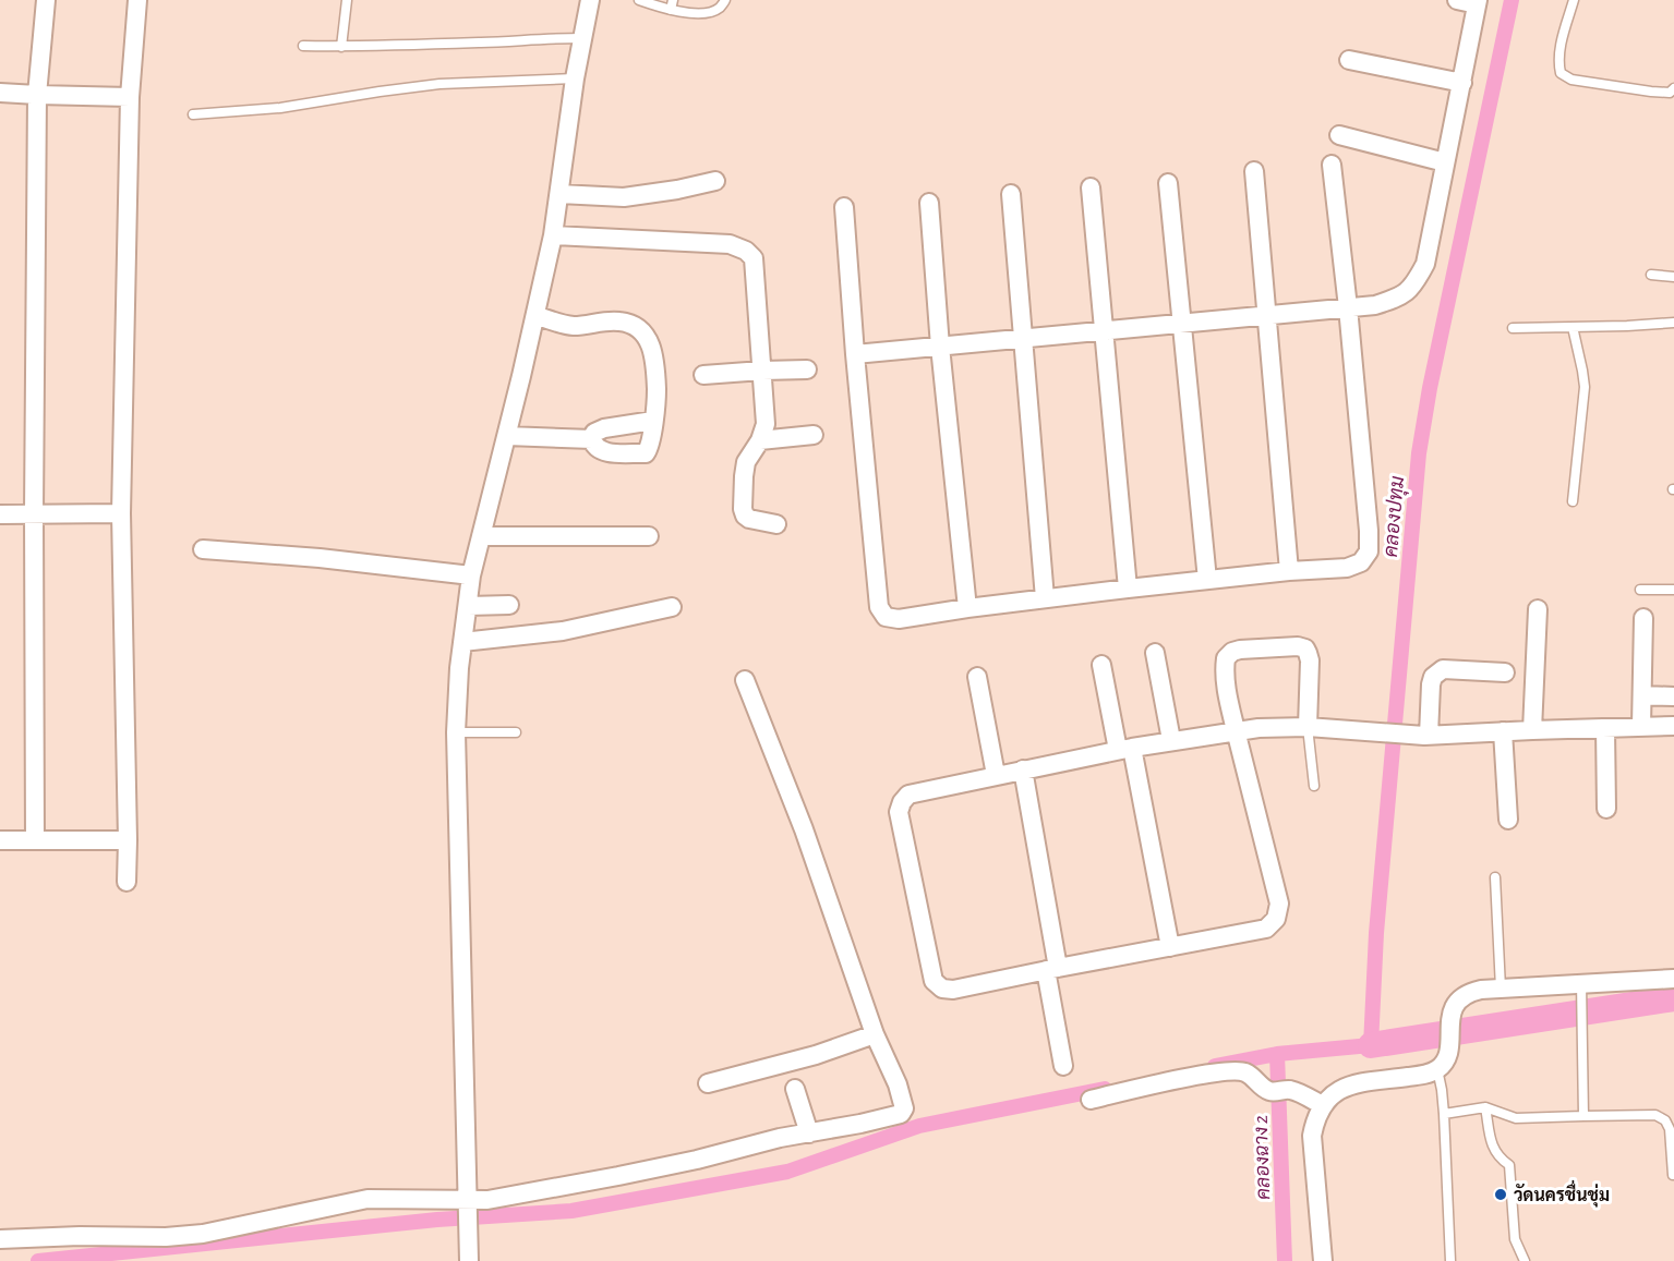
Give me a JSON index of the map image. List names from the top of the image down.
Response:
{
  "water": ["คลองปทุม", "คลองฉาง 2"],
  "places": ["วัดนครชื่นชุ่ม"]
}
